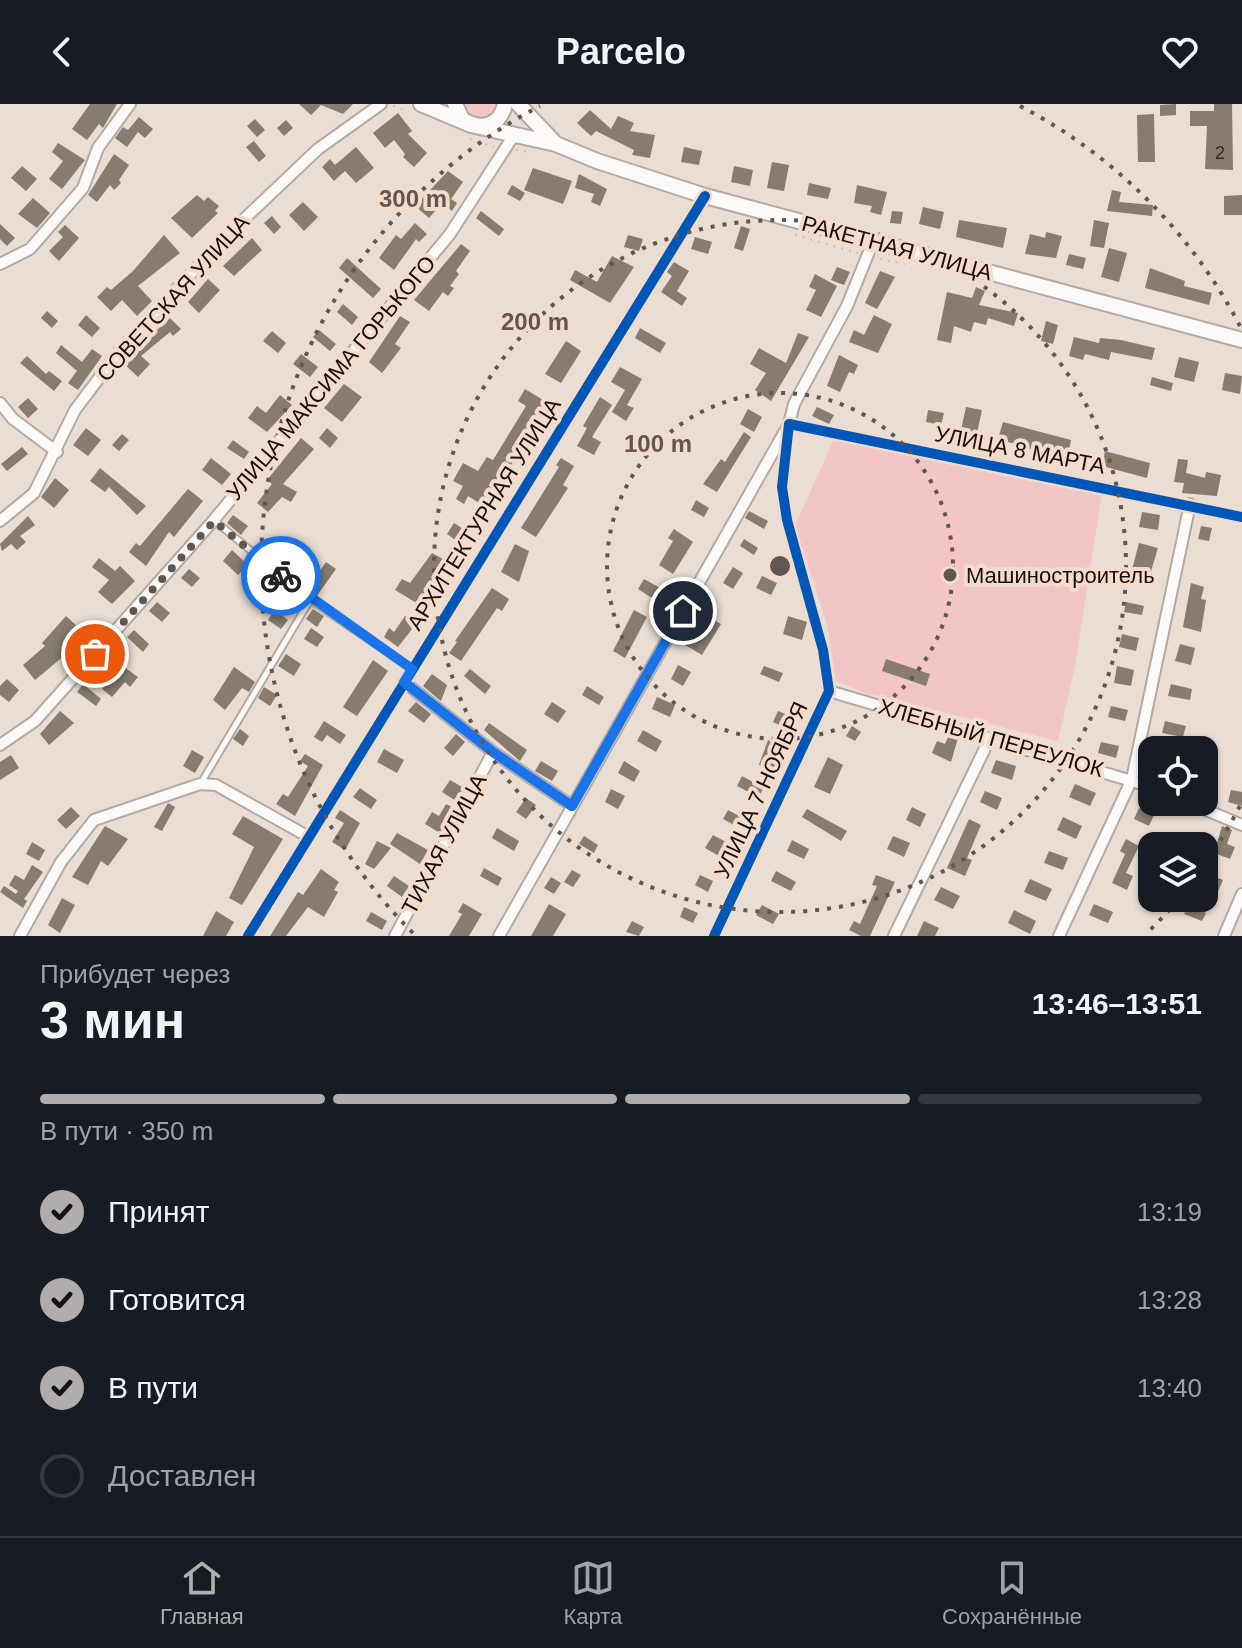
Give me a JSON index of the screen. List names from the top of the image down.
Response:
{
  "streets": {
    "main road": ["РАКЕТНАЯ УЛИЦА"],
    "street": [
      "СОВЕТСКАЯ УЛИЦА",
      "УЛИЦА МАКСИМА ГОРЬКОГО",
      "УЛИЦА 8 МАРТА",
      "АРХИТЕКТУРНАЯ УЛИЦА",
      "ХЛЕБНЫЙ ПЕРЕУЛОК",
      "УЛИЦА 7 НОЯБРЯ",
      "ТИХАЯ УЛИЦА"
    ]
  },
  "crossings": [
    ["РАКЕТНАЯ УЛИЦА", "УЛИЦА МАКСИМА ГОРЬКОГО"],
    ["РАКЕТНАЯ УЛИЦА", "АРХИТЕКТУРНАЯ УЛИЦА"],
    ["УЛИЦА 8 МАРТА", "УЛИЦА 7 НОЯБРЯ"],
    ["ХЛЕБНЫЙ ПЕРЕУЛОК", "УЛИЦА 7 НОЯБРЯ"]
  ],
  "places": ["Машиностроитель"],
  "house_numbers": ["2"],
  "page": {
    "header": "Parcelo",
    "heading": ["3 мин", "Прибудет через", "13:46–13:51"],
    "bar": "В пути · 350 m",
    "list": [
      ["Принят", "13:19"],
      ["Готовится", "13:28"],
      ["В пути", "13:40"],
      "Доставлен"
    ],
    "tabs": ["Главная", "Карта", "Сохранённые"]
  },
  "rings": ["300 m", "200 m", "100 m"]
}
